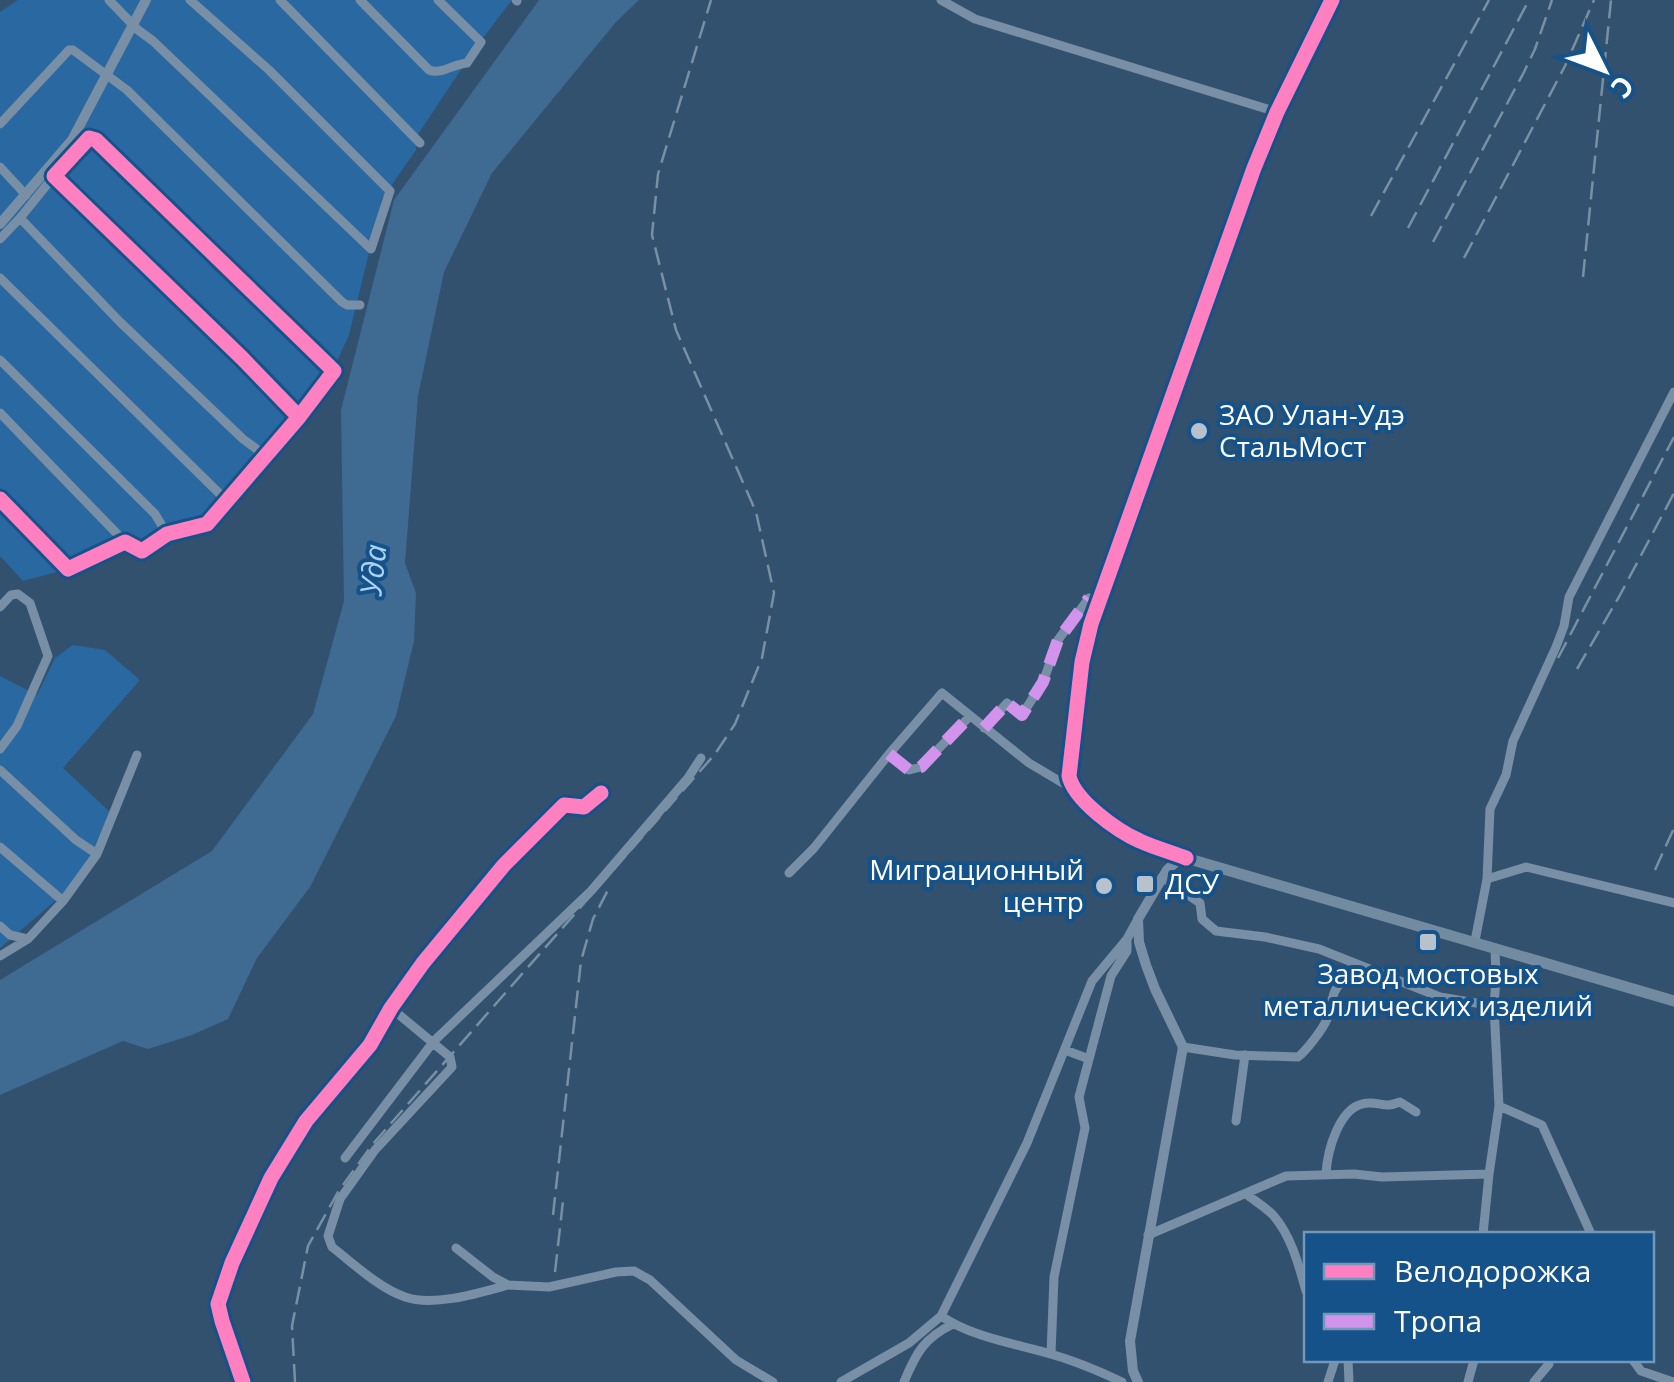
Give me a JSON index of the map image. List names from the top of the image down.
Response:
{
  "water": ["Уда"],
  "places": {
    "other": ["ЗАО Улан-Удэ СтальМост", "Миграционный центр"],
    "transit": ["ДСУ", "Завод мостовых металлических изделий"]
  },
  "legend": ["Велодорожка", "Тропа"],
  "north": "bottom right"
}
